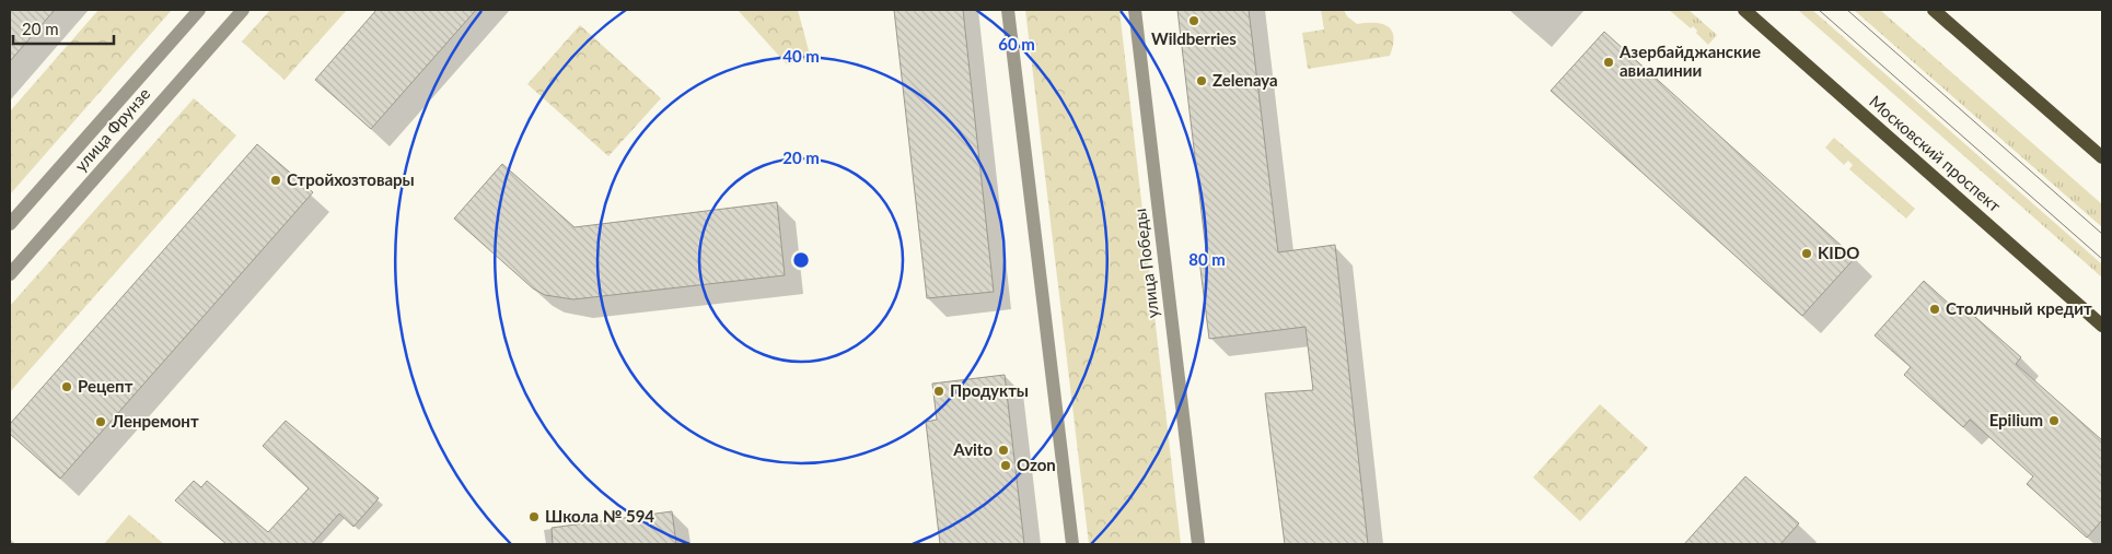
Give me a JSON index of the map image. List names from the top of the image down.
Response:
{
  "streets": {
    "main road": ["Московский проспект"],
    "street": ["улица Фрунзе", "улица Победы"]
  },
  "places": [
    "Wildberries",
    "Азербайджанские авиалинии",
    "Zelenaya",
    "Стройхозтовары",
    "KIDO",
    "Столичный кредит",
    "Рецепт",
    "Продукты",
    "Epilium",
    "Ленремонт",
    "Avito",
    "Ozon",
    "Школа № 594"
  ],
  "scale_bar": "20 m",
  "rings": [
    "60 m",
    "40 m",
    "20 m",
    "80 m"
  ]
}
